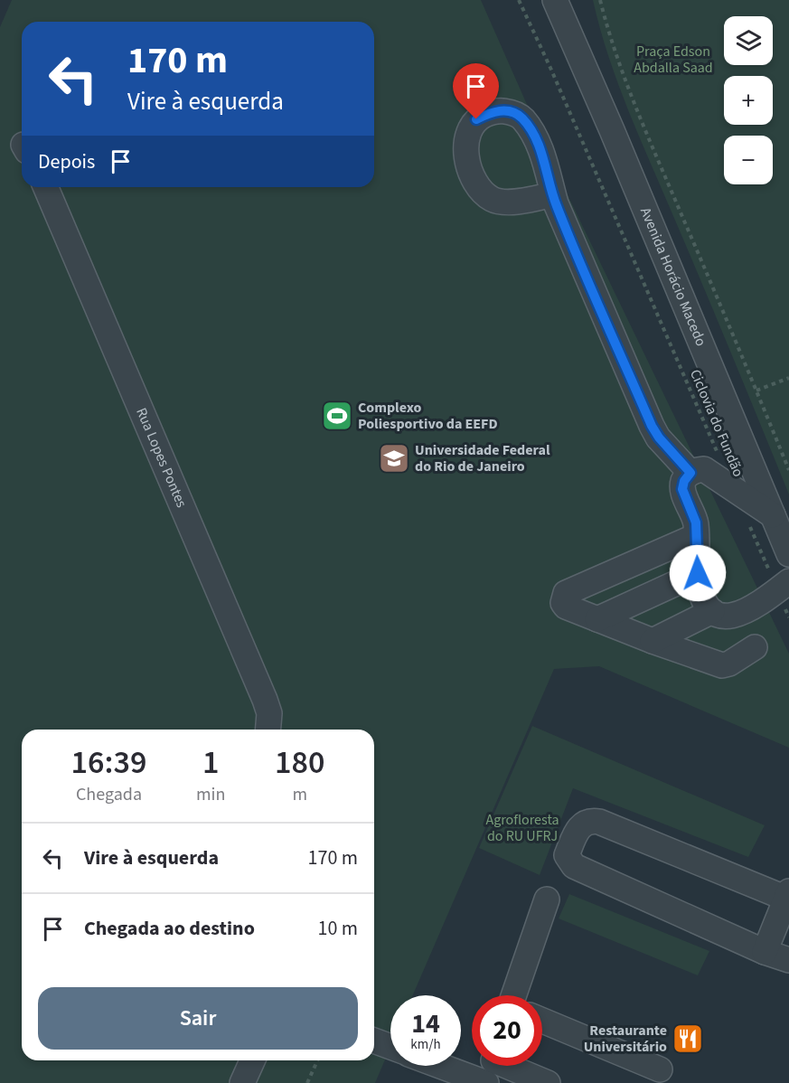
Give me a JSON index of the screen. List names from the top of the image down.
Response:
{
  "streets": {
    "street": ["Avenida Horácio Macedo", "Rua Lopes Pontes"],
    "path": ["Ciclovia do Fundão"]
  },
  "parks": ["Praça Edson Abdalla Saad", "Agrofloresta do RU UFRJ"],
  "places": {
    "sports": ["Complexo Poliesportivo da EEFD"],
    "school or university": ["Universidade Federal do Rio de Janeiro"],
    "restaurant": ["Restaurante Universitário"]
  },
  "page": {
    "map_buttons": ["+", "−"],
    "turn": ["170 m", "Vire à esquerda"],
    "then": "Depois",
    "eta": [
      "16:39",
      "Chegada",
      "1",
      "min",
      "180",
      "m"
    ],
    "list": [
      {
        "name": "Vire à esquerda",
        "value": "170 m"
      },
      {
        "name": "Chegada ao destino",
        "value": "10 m"
      }
    ],
    "buttons": "Sair",
    "speed": "14 km/h",
    "limit": "20"
  }
}
